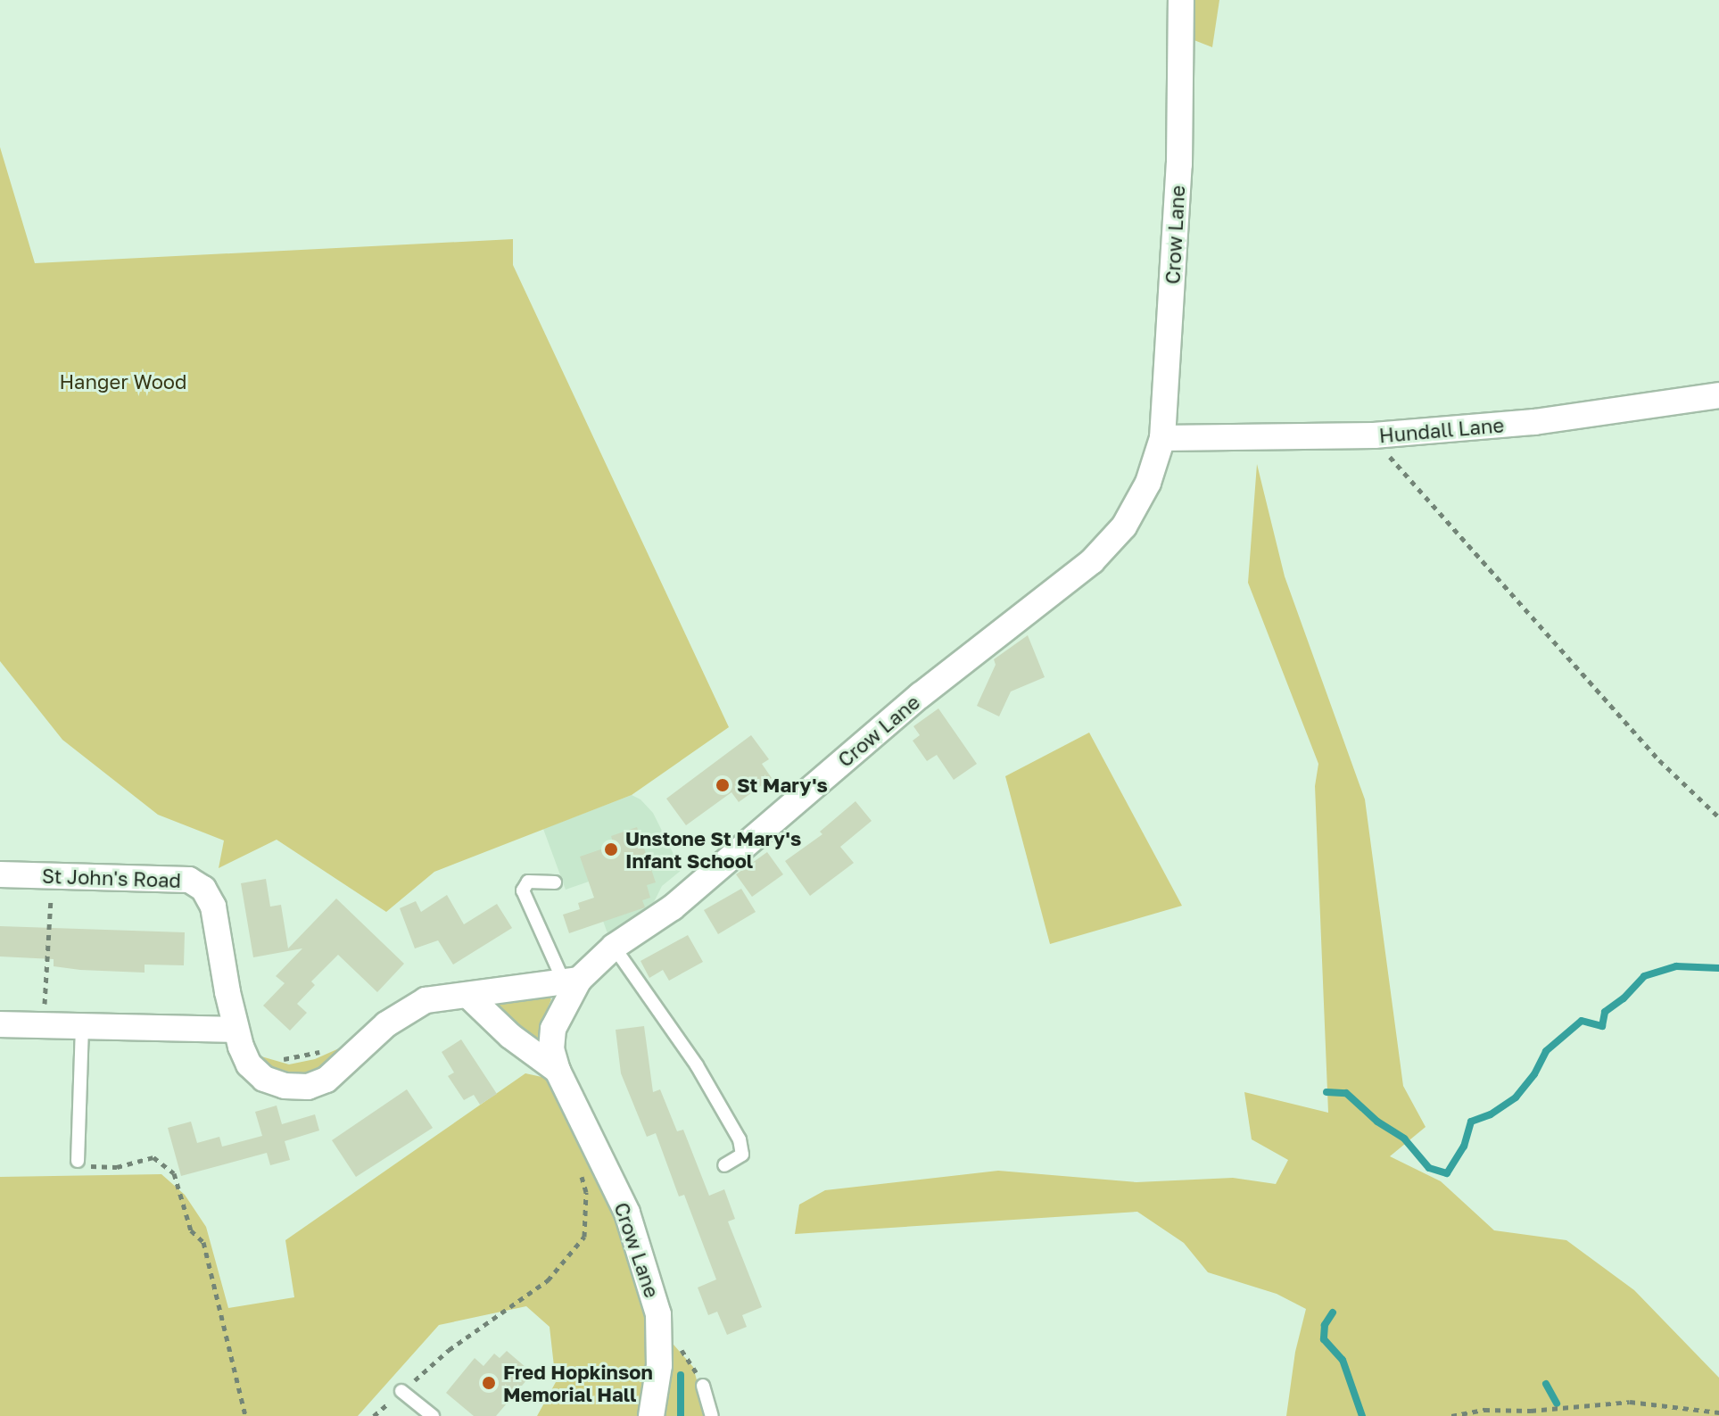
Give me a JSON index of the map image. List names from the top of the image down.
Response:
{
  "streets": {
    "street": ["Crow Lane", "Hundall Lane", "St John's Road"]
  },
  "crossings": [
    ["Crow Lane", "Hundall Lane"],
    ["Crow Lane", "St John's Road"]
  ],
  "parks": ["Hanger Wood"],
  "places": ["St Mary's", "Unstone St Mary's Infant School", "Fred Hopkinson Memorial Hall"]
}
